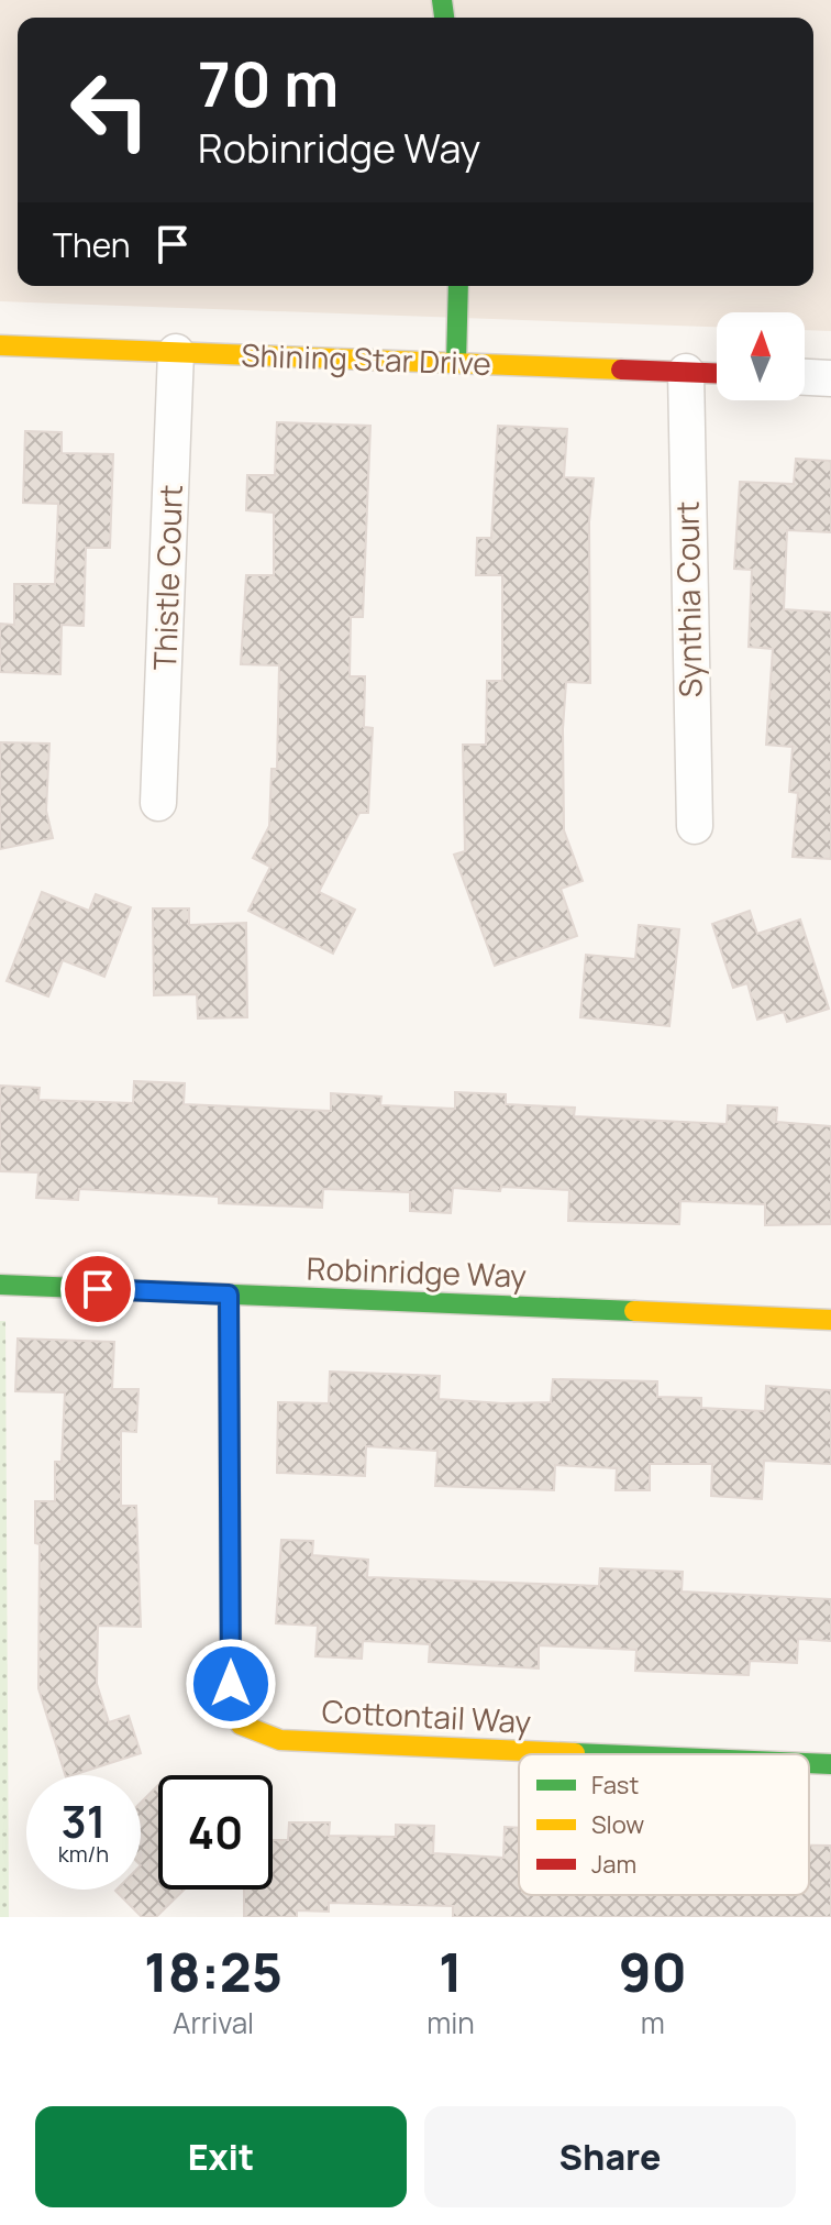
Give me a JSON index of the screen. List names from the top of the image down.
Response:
{
  "streets": {
    "street": [
      "Shining Star Drive",
      "Thistle Court",
      "Synthia Court",
      "Robinridge Way",
      "Cottontail Way"
    ]
  },
  "crossings": [
    ["Shining Star Drive", "Thistle Court"],
    ["Shining Star Drive", "Synthia Court"],
    ["Robinridge Way", "Cottontail Way"]
  ],
  "legend": ["Fast", "Slow", "Jam"],
  "north": "top",
  "page": {
    "turn": ["70 m", "Robinridge Way"],
    "then": "Then",
    "speed": "31 km/h",
    "limit": "40",
    "eta": [
      "18:25",
      "Arrival",
      "1",
      "min",
      "90",
      "m"
    ],
    "buttons": ["Exit", "Share"]
  }
}
